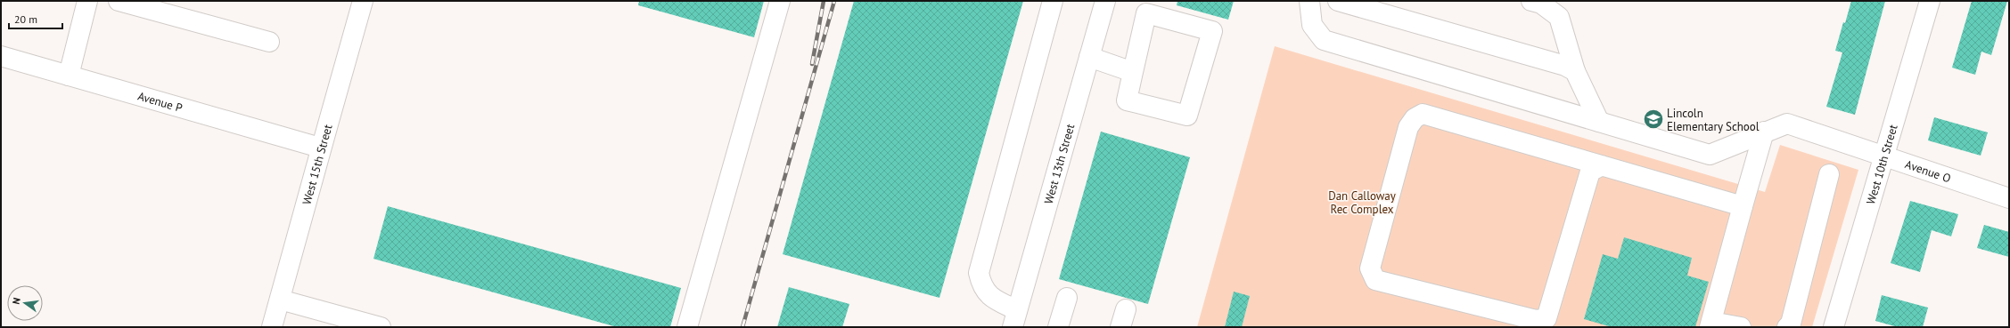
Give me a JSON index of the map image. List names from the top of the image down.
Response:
{
  "streets": {
    "street": [
      "Avenue P",
      "West 15th Street",
      "West 10th Street",
      "West 13th Street",
      "Avenue O"
    ]
  },
  "crossings": [
    ["Avenue P", "West 15th Street"],
    ["West 10th Street", "Avenue O"]
  ],
  "parks": ["Dan Calloway Rec Complex"],
  "places": {
    "school or university": ["Lincoln Elementary School"]
  },
  "scale_bar": "20 m",
  "north": "left"
}
